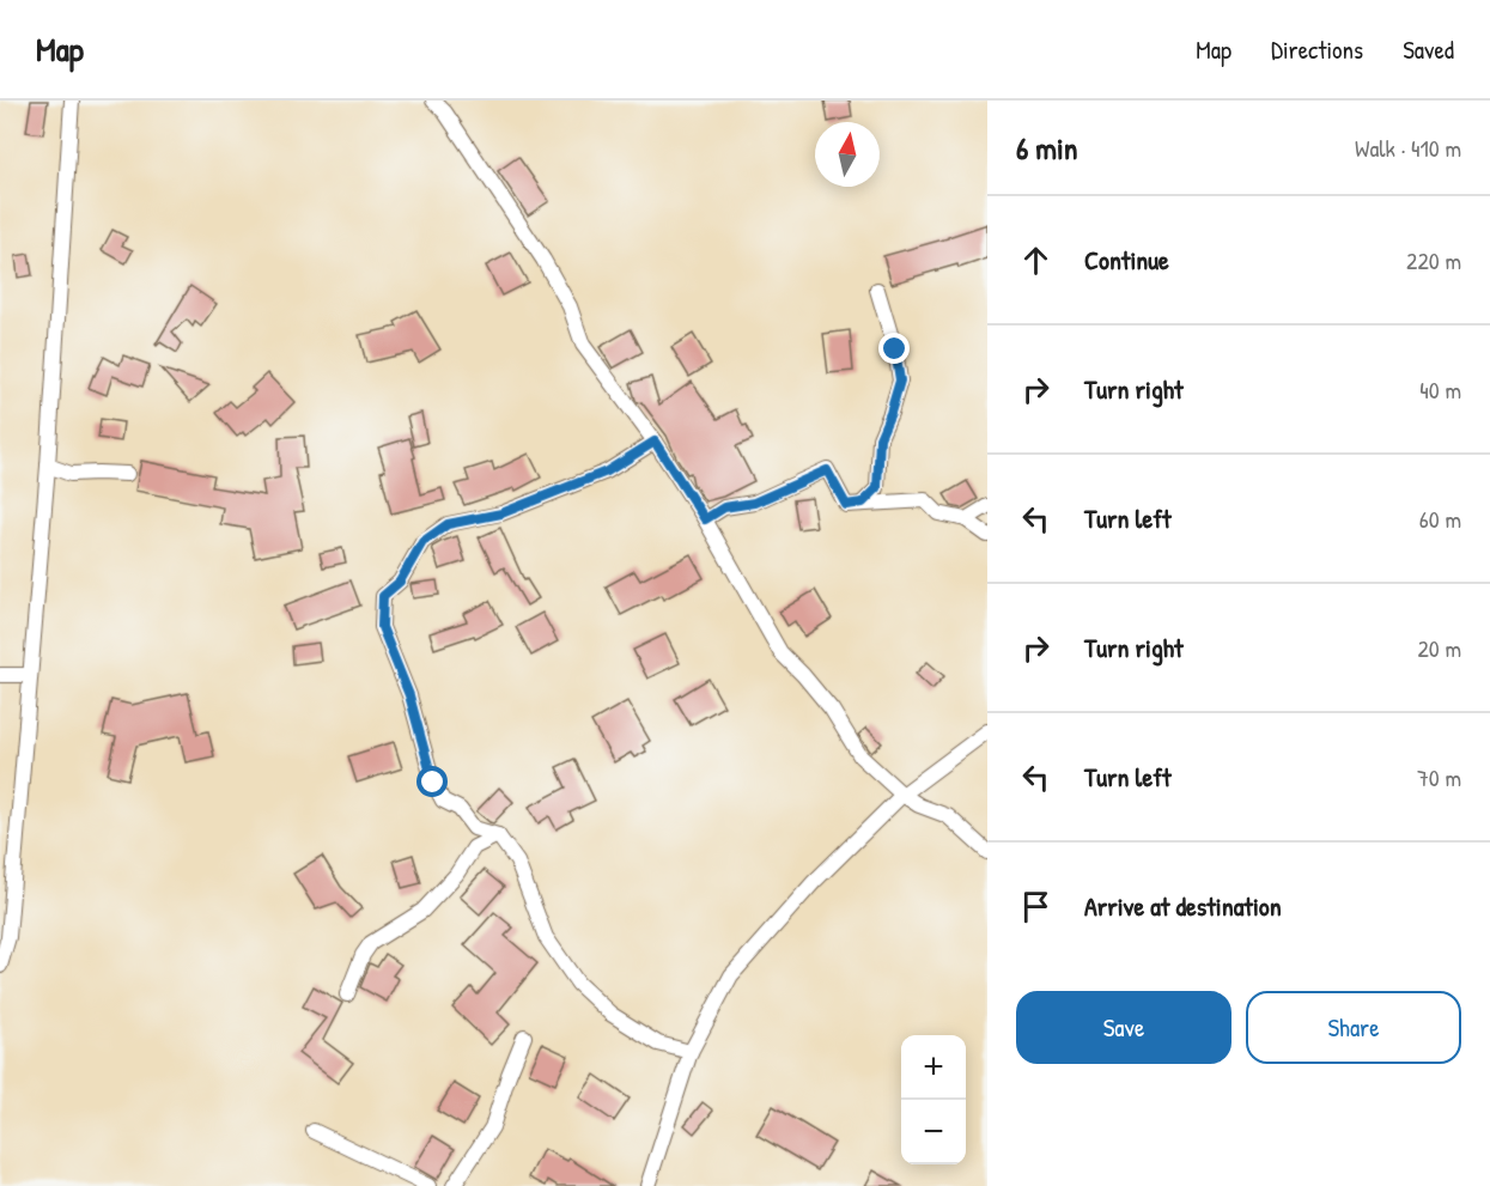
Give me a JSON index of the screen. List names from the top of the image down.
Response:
{
  "north": "top",
  "page": {
    "header": "Map",
    "nav": ["Map", "Directions", "Saved"],
    "heading": ["6 min", "Walk · 410 m"],
    "list": [
      ["Continue", "220 m"],
      ["Turn right", "40 m"],
      ["Turn left", "60 m"],
      ["Turn right", "20 m"],
      ["Turn left", "70 m"],
      "Arrive at destination"
    ],
    "buttons": ["Save", "Share"],
    "map_buttons": ["+", "−"]
  }
}
